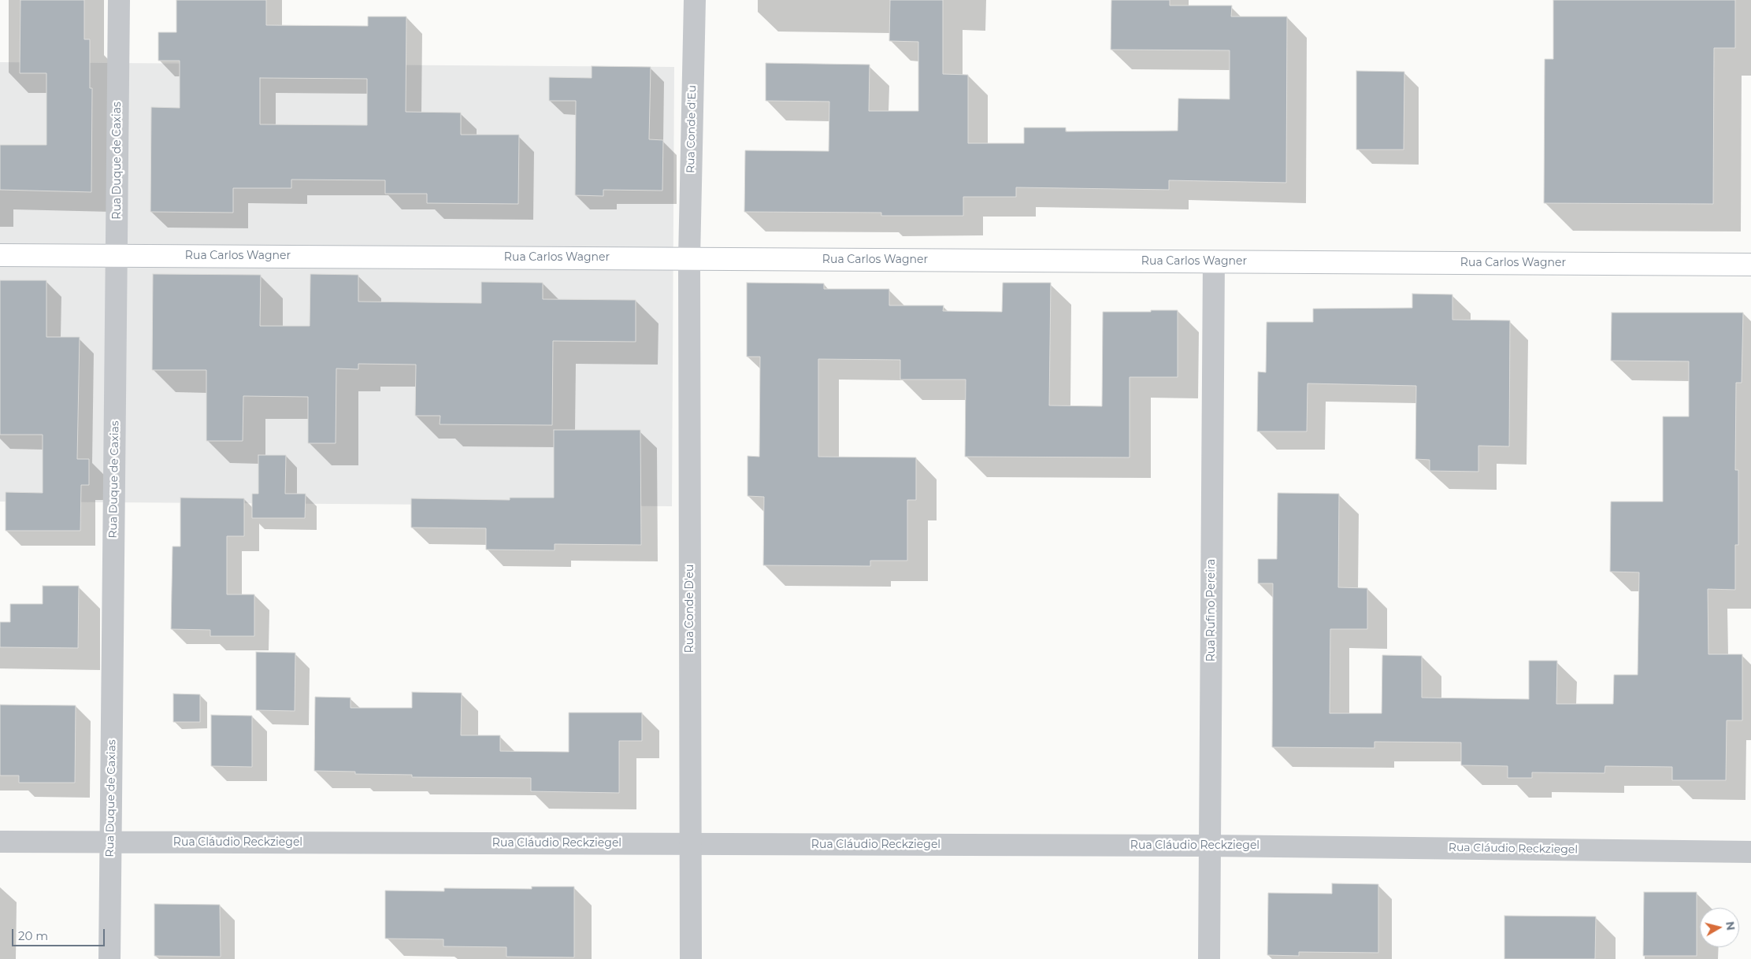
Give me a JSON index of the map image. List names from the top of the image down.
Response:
{
  "streets": {
    "main road": ["Rua Carlos Wagner"],
    "street": [
      "Rua Conde d'Eu",
      "Rua Duque de Caxias",
      "Rua Conde D'eu",
      "Rua Rufino Pereira",
      "Rua Cláudio Reckziegel"
    ]
  },
  "crossings": [
    ["Rua Conde d'Eu", "Rua Carlos Wagner"],
    ["Rua Conde d'Eu", "Rua Conde D'eu"],
    ["Rua Duque de Caxias", "Rua Carlos Wagner"],
    ["Rua Duque de Caxias", "Rua Cláudio Reckziegel"],
    ["Rua Carlos Wagner", "Rua Conde D'eu"],
    ["Rua Carlos Wagner", "Rua Rufino Pereira"],
    ["Rua Conde D'eu", "Rua Cláudio Reckziegel"],
    ["Rua Rufino Pereira", "Rua Cláudio Reckziegel"]
  ],
  "scale_bar": "20 m",
  "north": "right"
}
